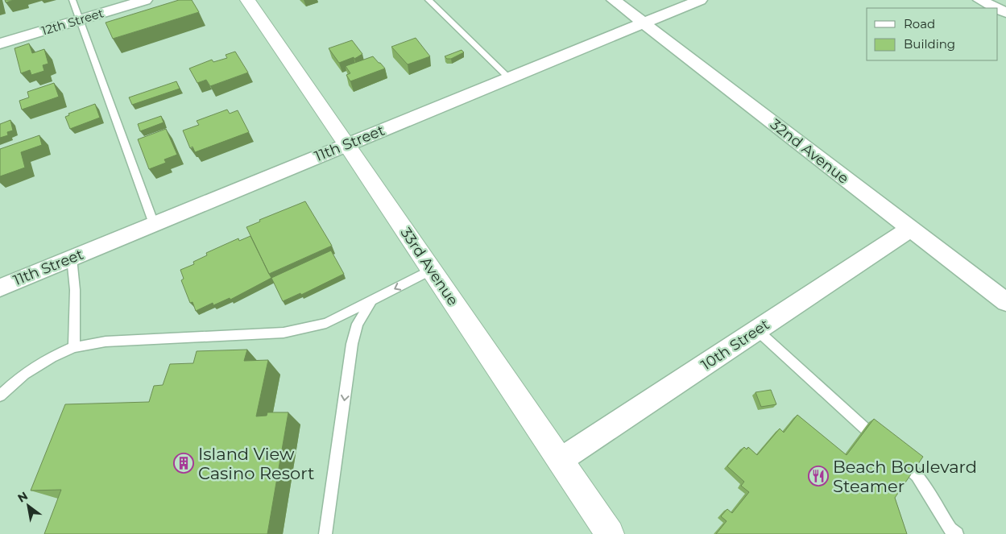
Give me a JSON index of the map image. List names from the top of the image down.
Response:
{
  "streets": {
    "street": [
      "12th Street",
      "11th Street",
      "32nd Avenue",
      "33rd Avenue",
      "10th Street"
    ]
  },
  "crossings": [
    ["11th Street", "32nd Avenue"],
    ["11th Street", "33rd Avenue"],
    ["32nd Avenue", "10th Street"],
    ["33rd Avenue", "10th Street"]
  ],
  "places": {
    "building": ["Island View Casino Resort"],
    "restaurant": ["Beach Boulevard Steamer"]
  },
  "legend": ["Road", "Building"],
  "north": "top left"
}
